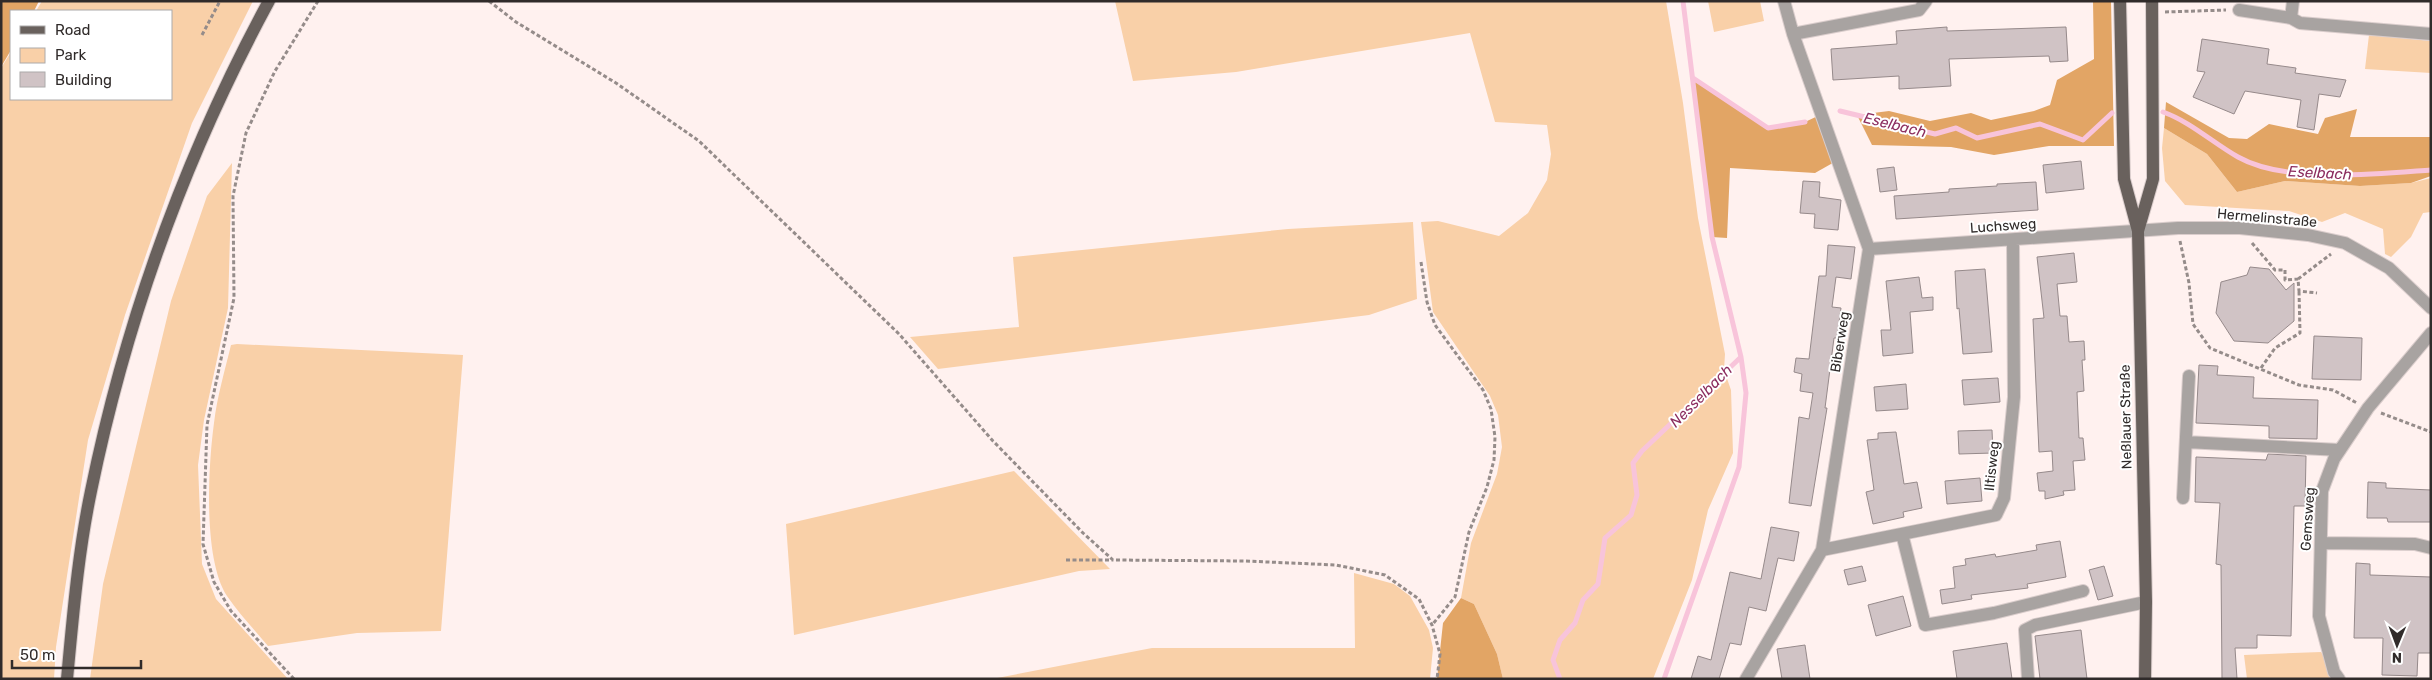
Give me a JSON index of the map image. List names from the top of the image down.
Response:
{
  "streets": {
    "main road": ["Neßlauer Straße"],
    "street": [
      "Hermelinstraße",
      "Luchsweg",
      "Biberweg",
      "Iltisweg",
      "Gemsweg"
    ]
  },
  "crossings": [
    ["Hermelinstraße", "Luchsweg"],
    ["Hermelinstraße", "Neßlauer Straße"],
    ["Luchsweg", "Biberweg"],
    ["Luchsweg", "Neßlauer Straße"],
    ["Luchsweg", "Iltisweg"],
    ["Biberweg", "Iltisweg"]
  ],
  "water": ["Eselbach", "Nesselbach"],
  "legend": ["Road", "Park", "Building"],
  "scale_bar": "50 m",
  "north": "bottom"
}
